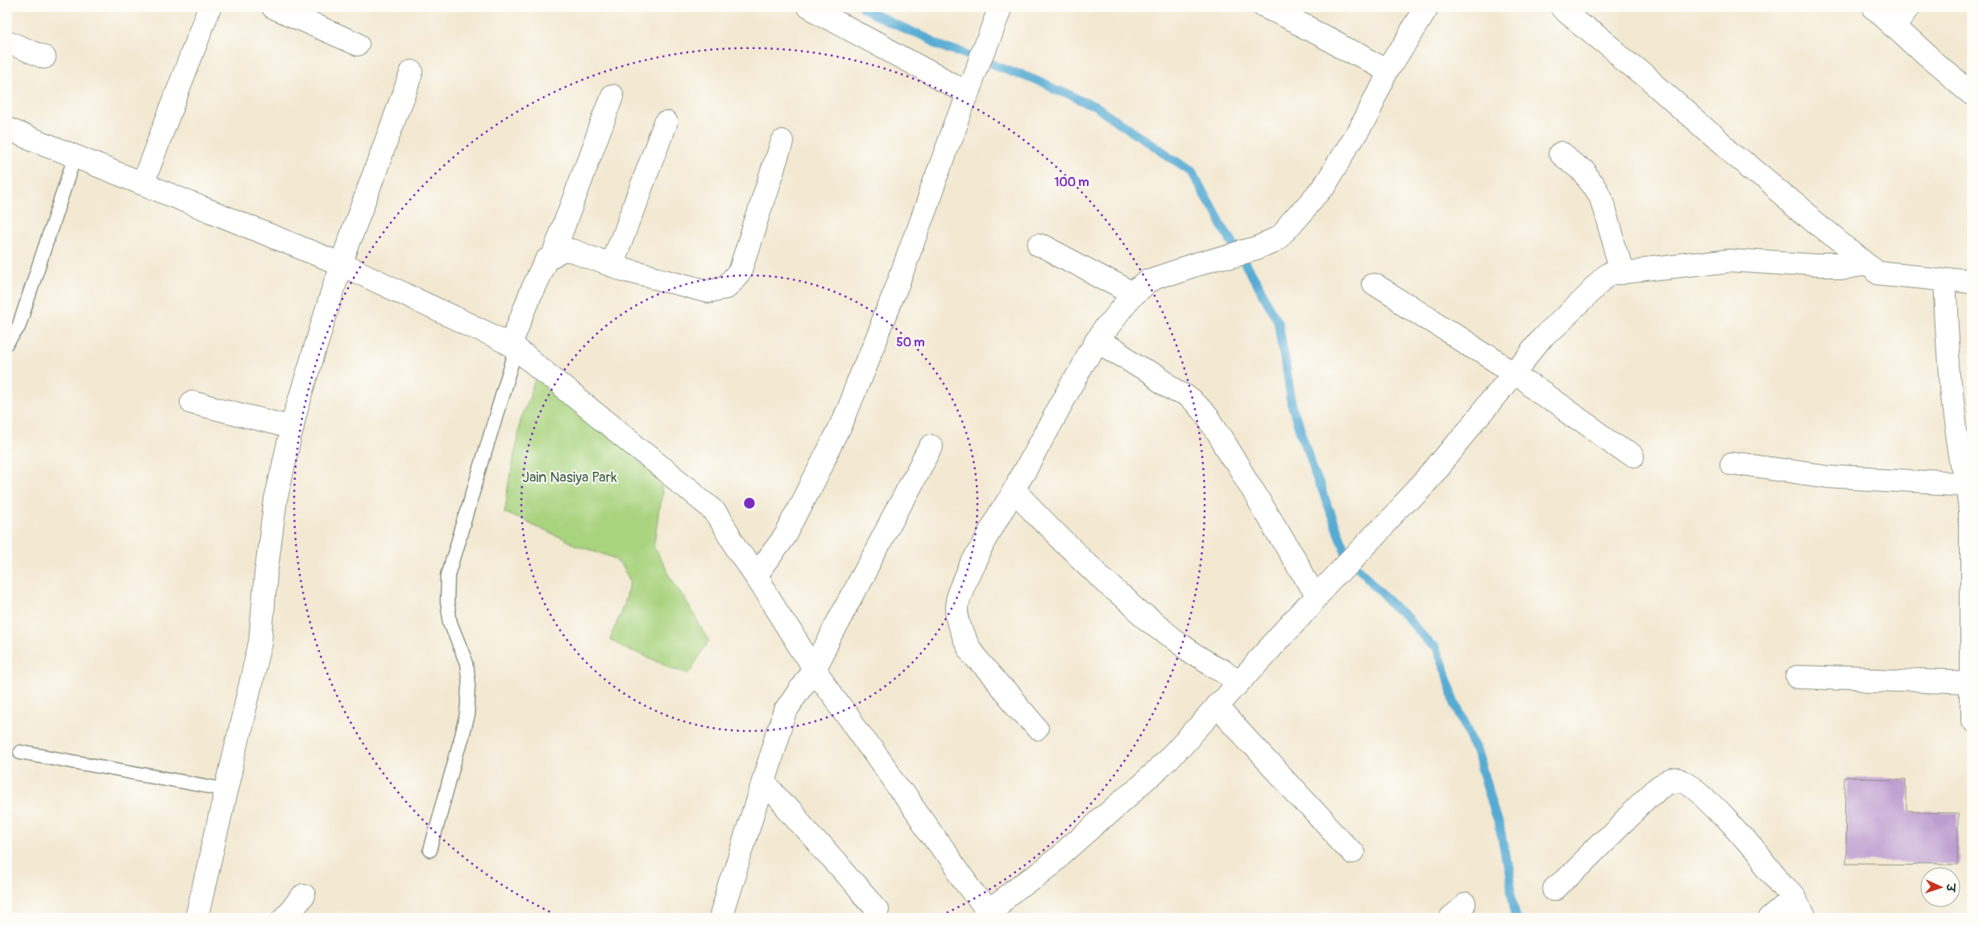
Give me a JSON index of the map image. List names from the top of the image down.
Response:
{
  "parks": ["Jain Nasiya Park"],
  "north": "right",
  "rings": ["100 m", "50 m"]
}
